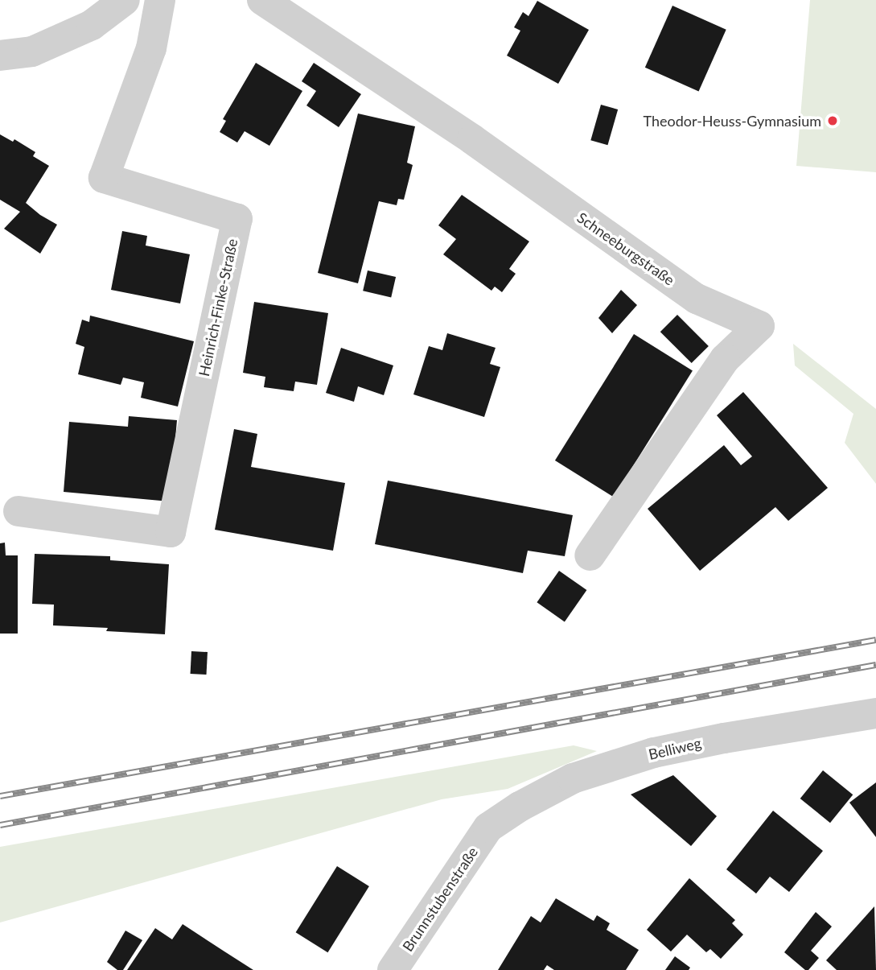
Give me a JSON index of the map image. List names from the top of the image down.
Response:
{
  "streets": {
    "street": [
      "Schneeburgstraße",
      "Heinrich-Finke-Straße",
      "Belliweg",
      "Brunnstubenstraße"
    ]
  },
  "crossings": [
    ["Belliweg", "Brunnstubenstraße"]
  ],
  "places": ["Theodor-Heuss-Gymnasium"]
}
